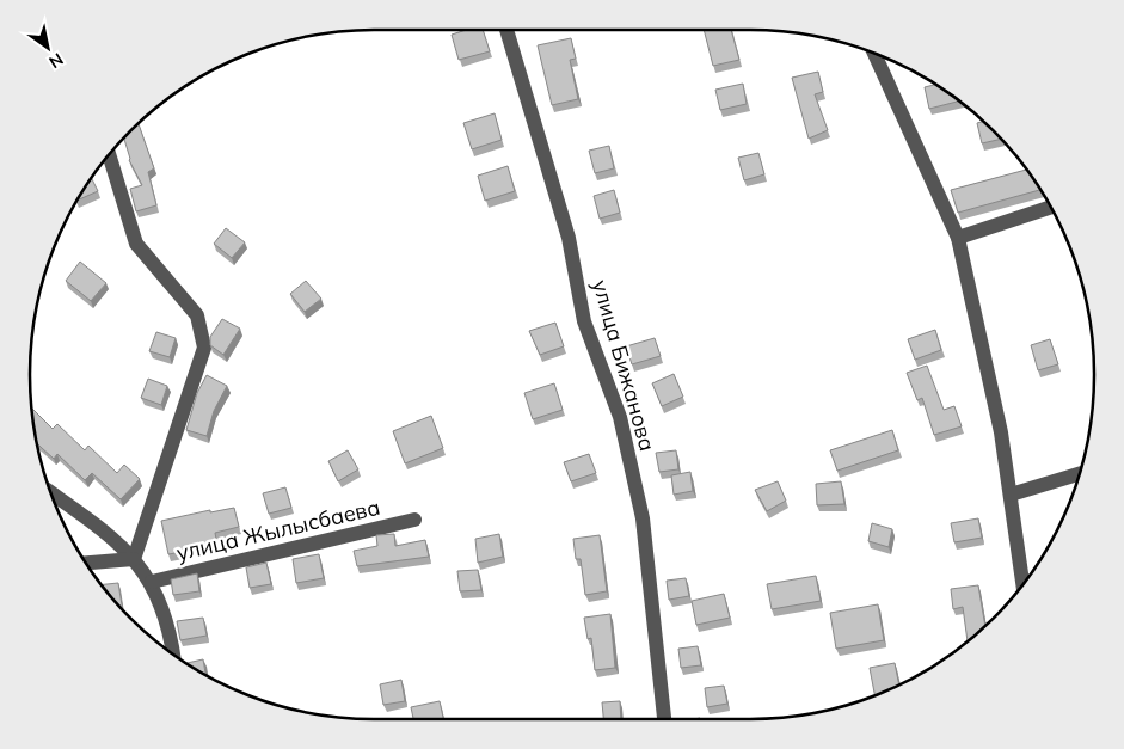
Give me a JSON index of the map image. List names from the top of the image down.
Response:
{
  "streets": {
    "street": ["улица Бижанова", "улица Жылысбаева"]
  },
  "north": "bottom right"
}
